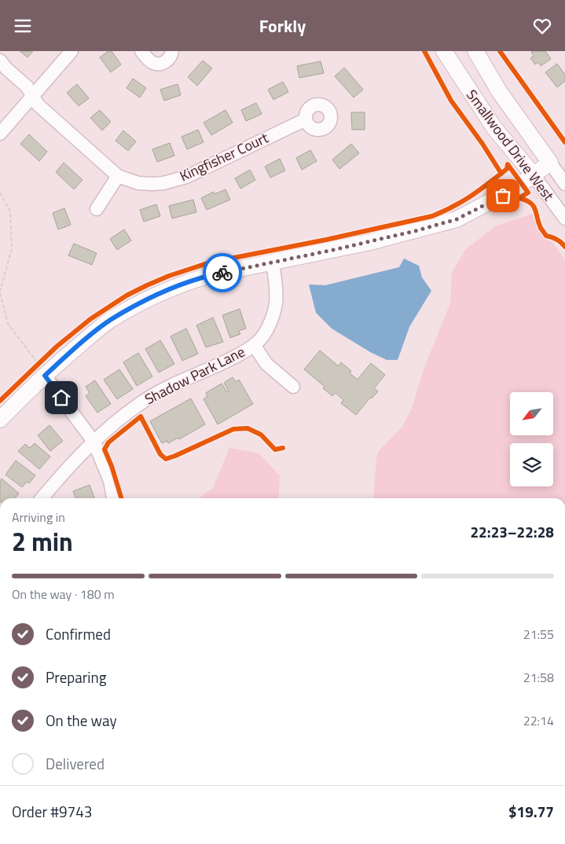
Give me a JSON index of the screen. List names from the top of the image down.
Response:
{
  "streets": {
    "main road": ["Smallwood Drive West"],
    "street": ["Kingfisher Court", "Shadow Park Lane"]
  },
  "north": "bottom left",
  "page": {
    "header": "Forkly",
    "heading": ["2 min", "Arriving in", "22:23–22:28"],
    "panel": ["Order #9743", "$19.77"],
    "bar": "On the way · 180 m",
    "list": [
      ["Confirmed", "21:55"],
      ["Preparing", "21:58"],
      ["On the way", "22:14"],
      "Delivered"
    ]
  }
}
